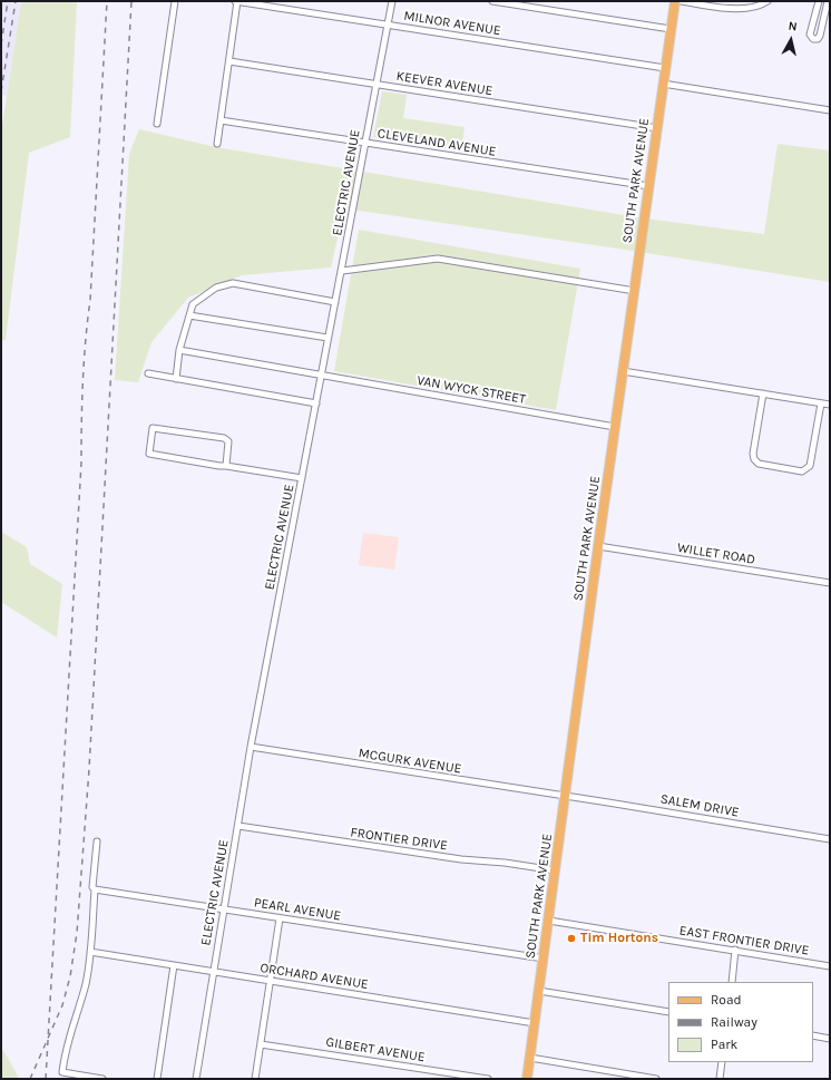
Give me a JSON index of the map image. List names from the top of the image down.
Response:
{
  "streets": {
    "main road": ["SOUTH PARK AVENUE"],
    "street": [
      "MILNOR AVENUE",
      "KEEVER AVENUE",
      "CLEVELAND AVENUE",
      "ELECTRIC AVENUE",
      "VAN WYCK STREET",
      "WILLET ROAD",
      "MCGURK AVENUE",
      "SALEM DRIVE",
      "FRONTIER DRIVE",
      "PEARL AVENUE",
      "EAST FRONTIER DRIVE",
      "ORCHARD AVENUE",
      "GILBERT AVENUE"
    ]
  },
  "crossings": [
    ["MILNOR AVENUE", "SOUTH PARK AVENUE"],
    ["MILNOR AVENUE", "ELECTRIC AVENUE"],
    ["KEEVER AVENUE", "SOUTH PARK AVENUE"],
    ["KEEVER AVENUE", "ELECTRIC AVENUE"],
    ["CLEVELAND AVENUE", "SOUTH PARK AVENUE"],
    ["CLEVELAND AVENUE", "ELECTRIC AVENUE"],
    ["SOUTH PARK AVENUE", "VAN WYCK STREET"],
    ["SOUTH PARK AVENUE", "WILLET ROAD"],
    ["SOUTH PARK AVENUE", "MCGURK AVENUE"],
    ["SOUTH PARK AVENUE", "SALEM DRIVE"],
    ["SOUTH PARK AVENUE", "FRONTIER DRIVE"],
    ["SOUTH PARK AVENUE", "PEARL AVENUE"],
    ["SOUTH PARK AVENUE", "EAST FRONTIER DRIVE"],
    ["SOUTH PARK AVENUE", "ORCHARD AVENUE"],
    ["ELECTRIC AVENUE", "VAN WYCK STREET"],
    ["ELECTRIC AVENUE", "MCGURK AVENUE"],
    ["ELECTRIC AVENUE", "FRONTIER DRIVE"],
    ["ELECTRIC AVENUE", "PEARL AVENUE"],
    ["ELECTRIC AVENUE", "ORCHARD AVENUE"],
    ["MCGURK AVENUE", "SALEM DRIVE"]
  ],
  "places": ["Tim Hortons"],
  "legend": ["Road", "Railway", "Park"],
  "north": "top"
}
